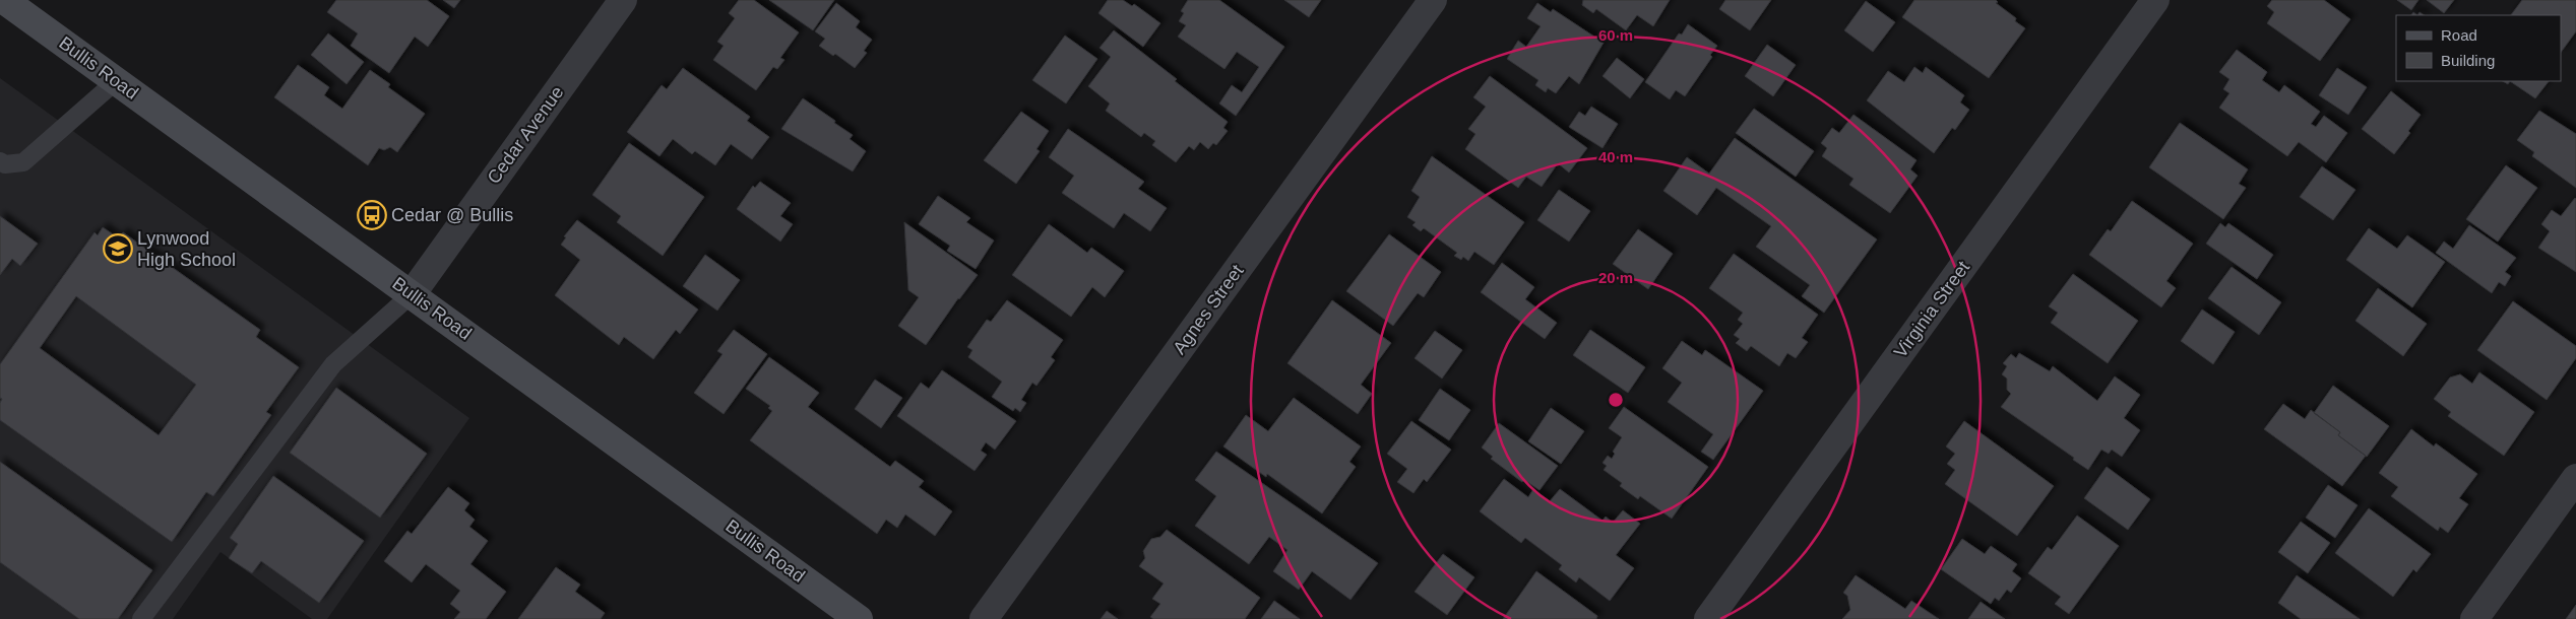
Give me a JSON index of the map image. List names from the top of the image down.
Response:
{
  "streets": {
    "street": [
      "Bullis Road",
      "Cedar Avenue",
      "Agnes Street",
      "Virginia Street"
    ]
  },
  "crossings": [
    ["Bullis Road", "Cedar Avenue"]
  ],
  "places": {
    "bus stop": ["Cedar @ Bullis"],
    "school or university": ["Lynwood High School"]
  },
  "legend": ["Road", "Building"],
  "rings": ["60 m", "40 m", "20 m"]
}
